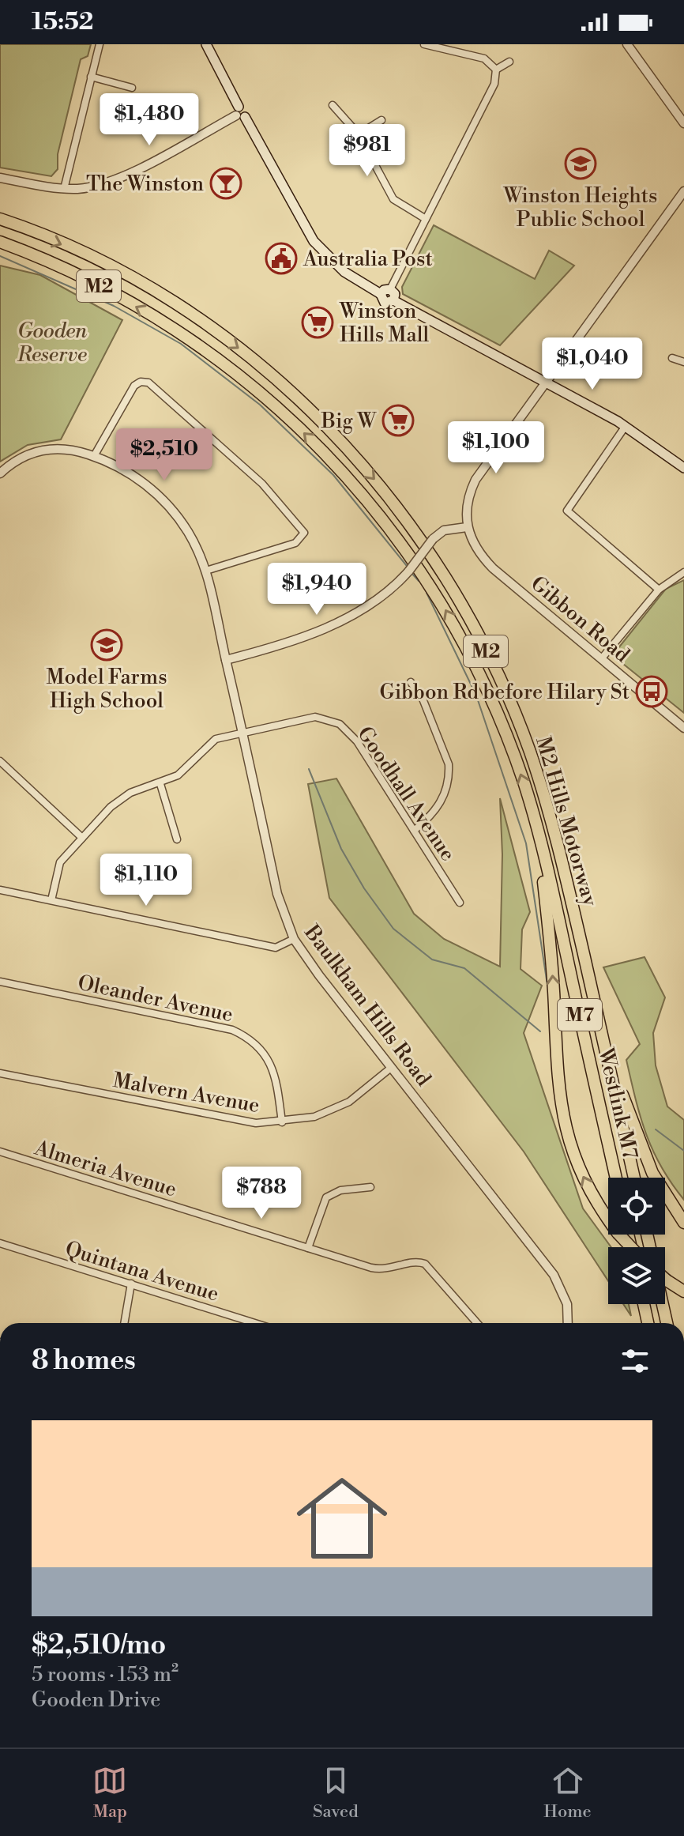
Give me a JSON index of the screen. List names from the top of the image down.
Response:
{
  "streets": {
    "highway": [
      "M2",
      "M2 Hills Motorway",
      "M7",
      "Westlink M7"
    ],
    "street": [
      "Gibbon Road",
      "Goodhall Avenue",
      "Oleander Avenue",
      "Baulkham Hills Road",
      "Malvern Avenue",
      "Almeria Avenue",
      "Quintana Avenue"
    ]
  },
  "crossings": [
    ["M2", "M2 Hills Motorway"],
    ["M2", "Westlink M7"],
    ["Goodhall Avenue", "Baulkham Hills Road"],
    ["M2 Hills Motorway", "Westlink M7"],
    ["Oleander Avenue", "Malvern Avenue"],
    ["Baulkham Hills Road", "Malvern Avenue"]
  ],
  "parks": ["Gooden Reserve"],
  "places": {
    "school or university": ["Winston Heights Public School", "Model Farms High School"],
    "bar": ["The Winston"],
    "public building": ["Australia Post"],
    "supermarket": ["Winston Hills Mall", "Big W"],
    "bus stop": ["Gibbon Rd before Hilary St"]
  },
  "page": {
    "status": "15:52",
    "price": [
      "$1,480",
      "$981",
      "$1,040",
      "$1,100",
      "$2,510",
      "$1,940",
      "$1,110",
      "$788"
    ],
    "heading": "8 homes",
    "list": [
      {
        "name": "$2,510/mo",
        "note": "5 rooms · 153 m² · Gooden Drive"
      }
    ],
    "tabs": ["Map", "Saved", "Home"]
  }
}
